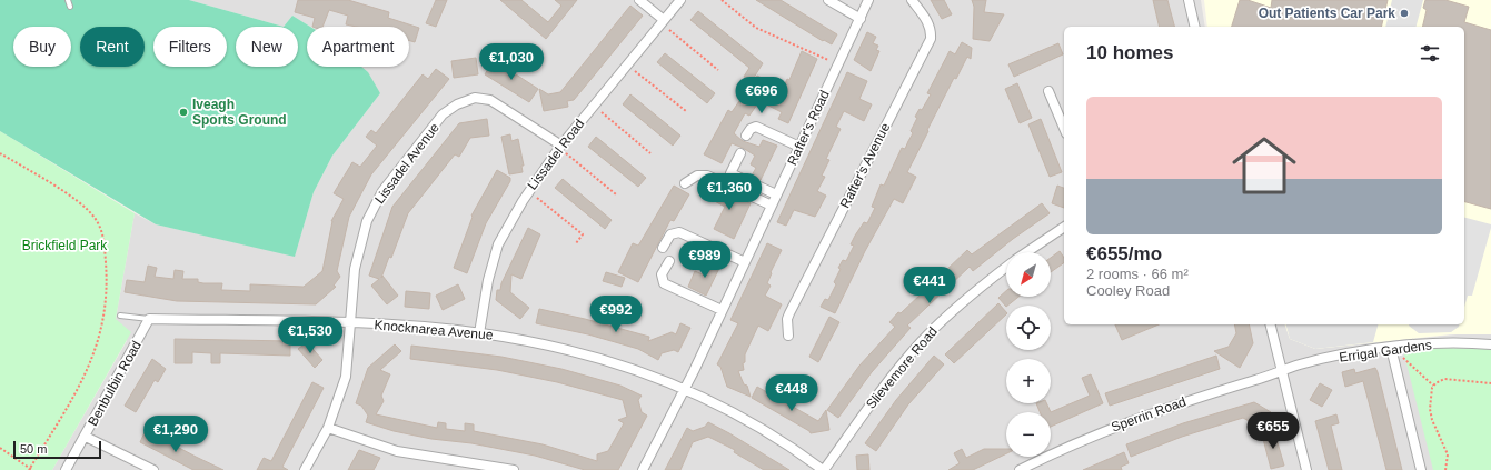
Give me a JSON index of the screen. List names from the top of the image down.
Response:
{
  "streets": {
    "street": [
      "Rafter's Road",
      "Lissadel Road",
      "Lissadel Avenue",
      "Rafter's Avenue",
      "Knocknarea Avenue",
      "Errigal Gardens",
      "Slievemore Road",
      "Benbulbin Road",
      "Sperrin Road"
    ]
  },
  "crossings": [
    ["Rafter's Road", "Knocknarea Avenue"],
    ["Lissadel Road", "Lissadel Avenue"],
    ["Lissadel Road", "Knocknarea Avenue"],
    ["Lissadel Avenue", "Knocknarea Avenue"],
    ["Knocknarea Avenue", "Slievemore Road"],
    ["Knocknarea Avenue", "Benbulbin Road"],
    ["Errigal Gardens", "Sperrin Road"]
  ],
  "parks": ["Brickfield Park"],
  "places": ["Out Patients Car Park", "Iveagh Sports Ground"],
  "scale_bar": "50 m",
  "north": "bottom left",
  "page": {
    "chip": [
      "Buy",
      "Rent",
      "Filters",
      "New",
      "Apartment"
    ],
    "heading": "10 homes",
    "price": [
      "€1,030",
      "€696",
      "€1,360",
      "€989",
      "€441",
      "€992",
      "€1,530",
      "€448",
      "€655",
      "€1,290"
    ],
    "list": [
      {
        "name": "€655/mo",
        "note": "2 rooms · 66 m² · Cooley Road"
      }
    ],
    "map_buttons": ["+", "−"],
    "scale": "50 m"
  }
}
